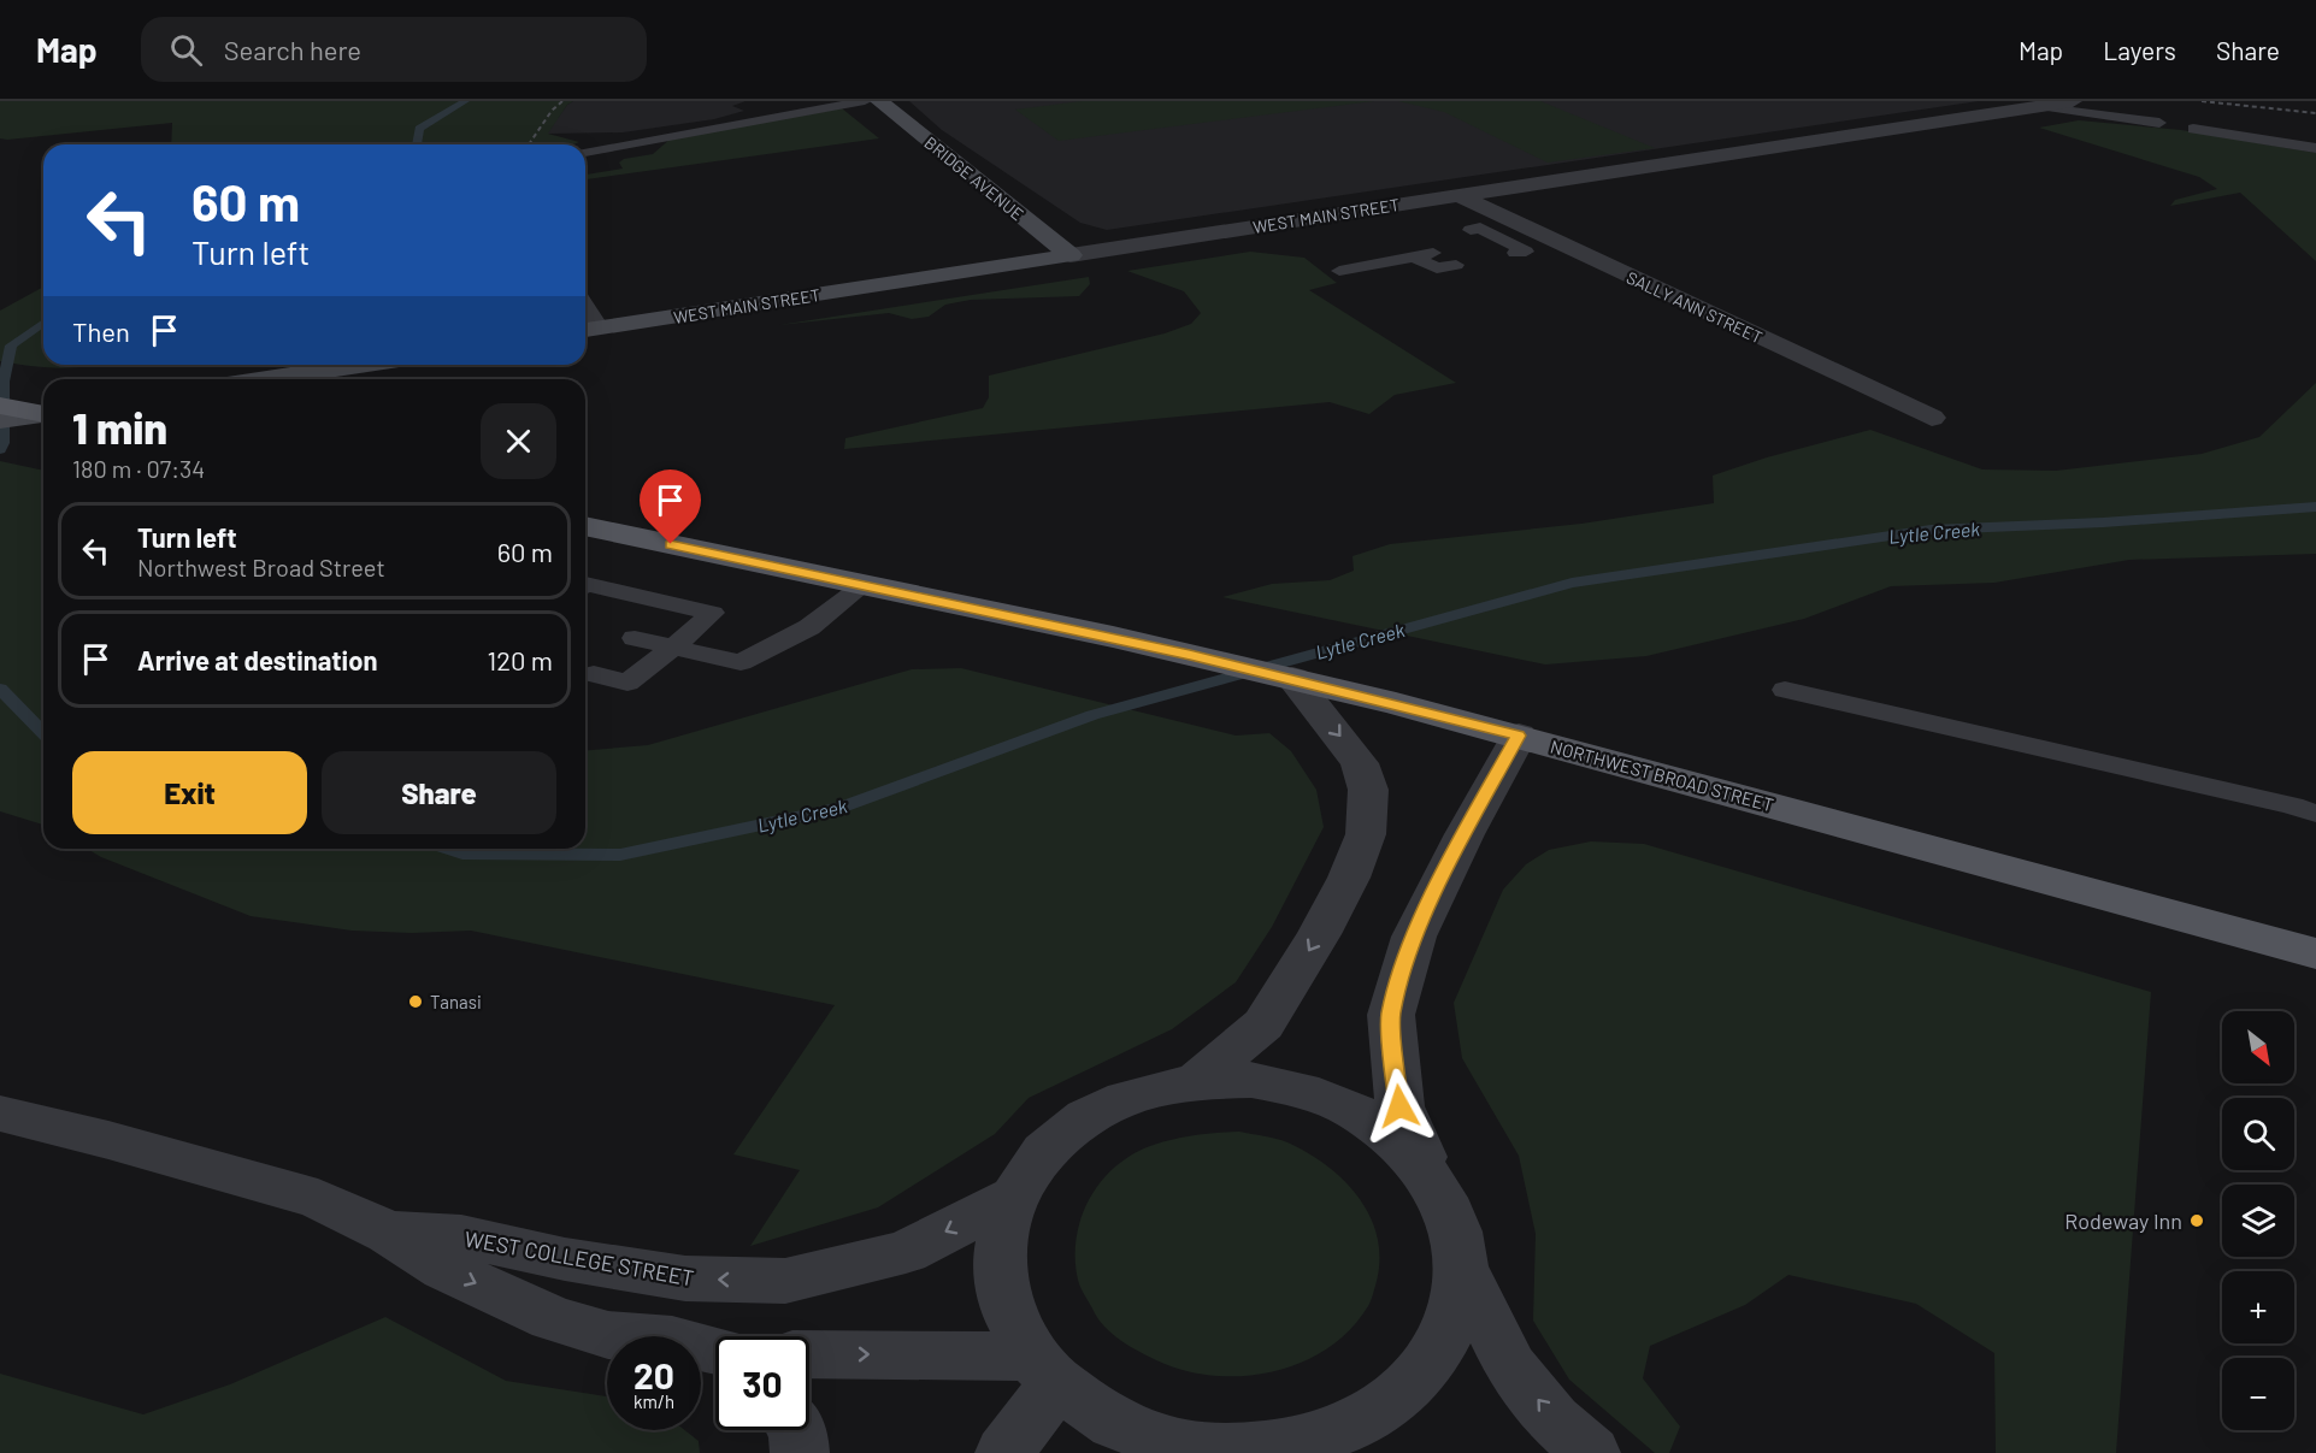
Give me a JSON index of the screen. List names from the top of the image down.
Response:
{
  "streets": {
    "main road": ["NORTHWEST BROAD STREET"],
    "street": [
      "BRIDGE AVENUE",
      "WEST MAIN STREET",
      "SALLY ANN STREET",
      "WEST COLLEGE STREET"
    ]
  },
  "crossings": [
    ["BRIDGE AVENUE", "WEST MAIN STREET"],
    ["WEST MAIN STREET", "SALLY ANN STREET"]
  ],
  "water": ["Lytle Creek"],
  "places": ["Tanasi", "Rodeway Inn"],
  "north": "bottom right",
  "page": {
    "header": "Map",
    "search": "Search here",
    "nav": ["Map", "Layers", "Share"],
    "turn": ["60 m", "Turn left"],
    "then": "Then",
    "heading": ["1 min", "180 m · 07:34"],
    "list": [
      {
        "name": "Turn left",
        "note": "Northwest Broad Street",
        "value": "60 m"
      },
      {
        "name": "Arrive at destination",
        "value": "120 m"
      }
    ],
    "buttons": ["Exit", "Share"],
    "map_buttons": ["+", "−"],
    "speed": "20 km/h",
    "limit": "30"
  }
}
